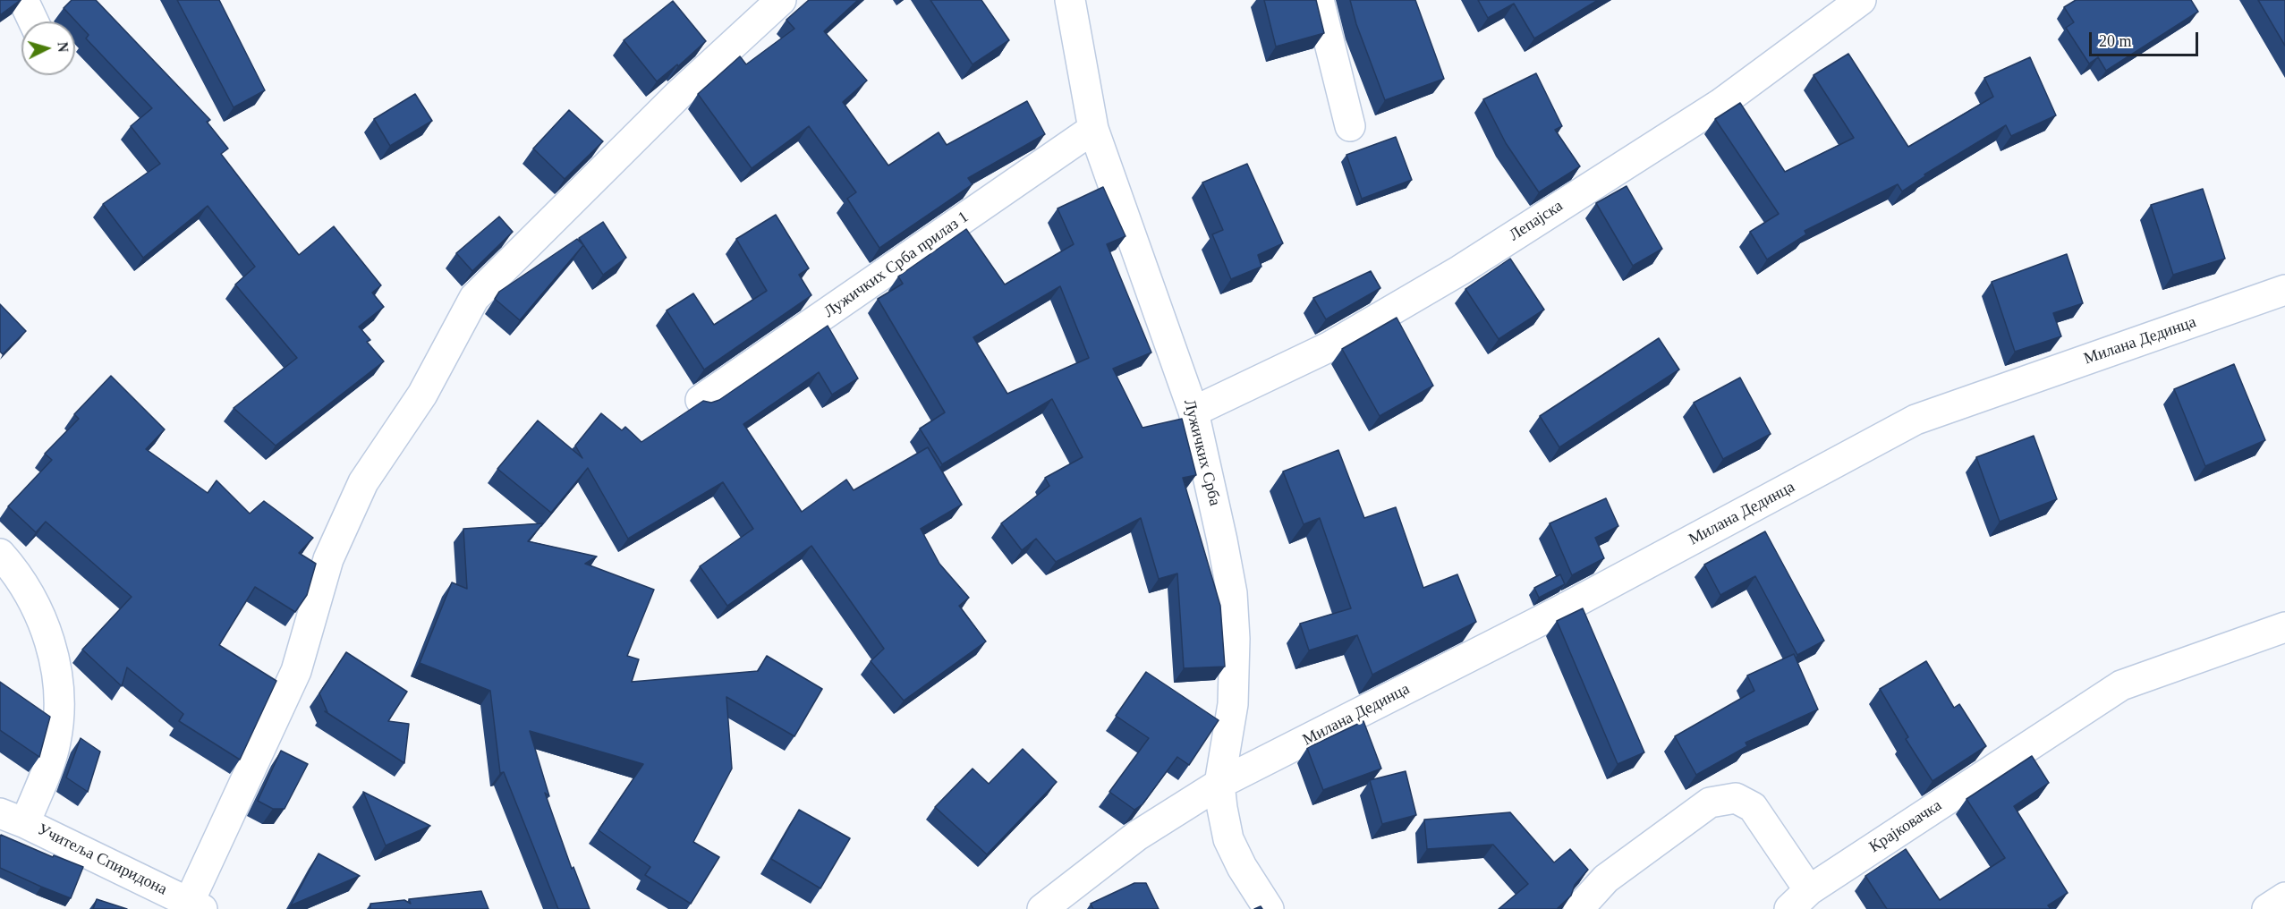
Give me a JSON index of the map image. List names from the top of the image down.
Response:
{
  "streets": {
    "street": [
      "Лепајска",
      "Лужичких Срба прилаз 1",
      "Милана Дединца",
      "Лужичких Срба",
      "Крајковачка",
      "Учитеља Спиридона"
    ]
  },
  "crossings": [
    ["Лепајска", "Лужичких Срба"],
    ["Лужичких Срба прилаз 1", "Лужичких Срба"],
    ["Милана Дединца", "Лужичких Срба"]
  ],
  "scale_bar": "20 m",
  "north": "right"
}
